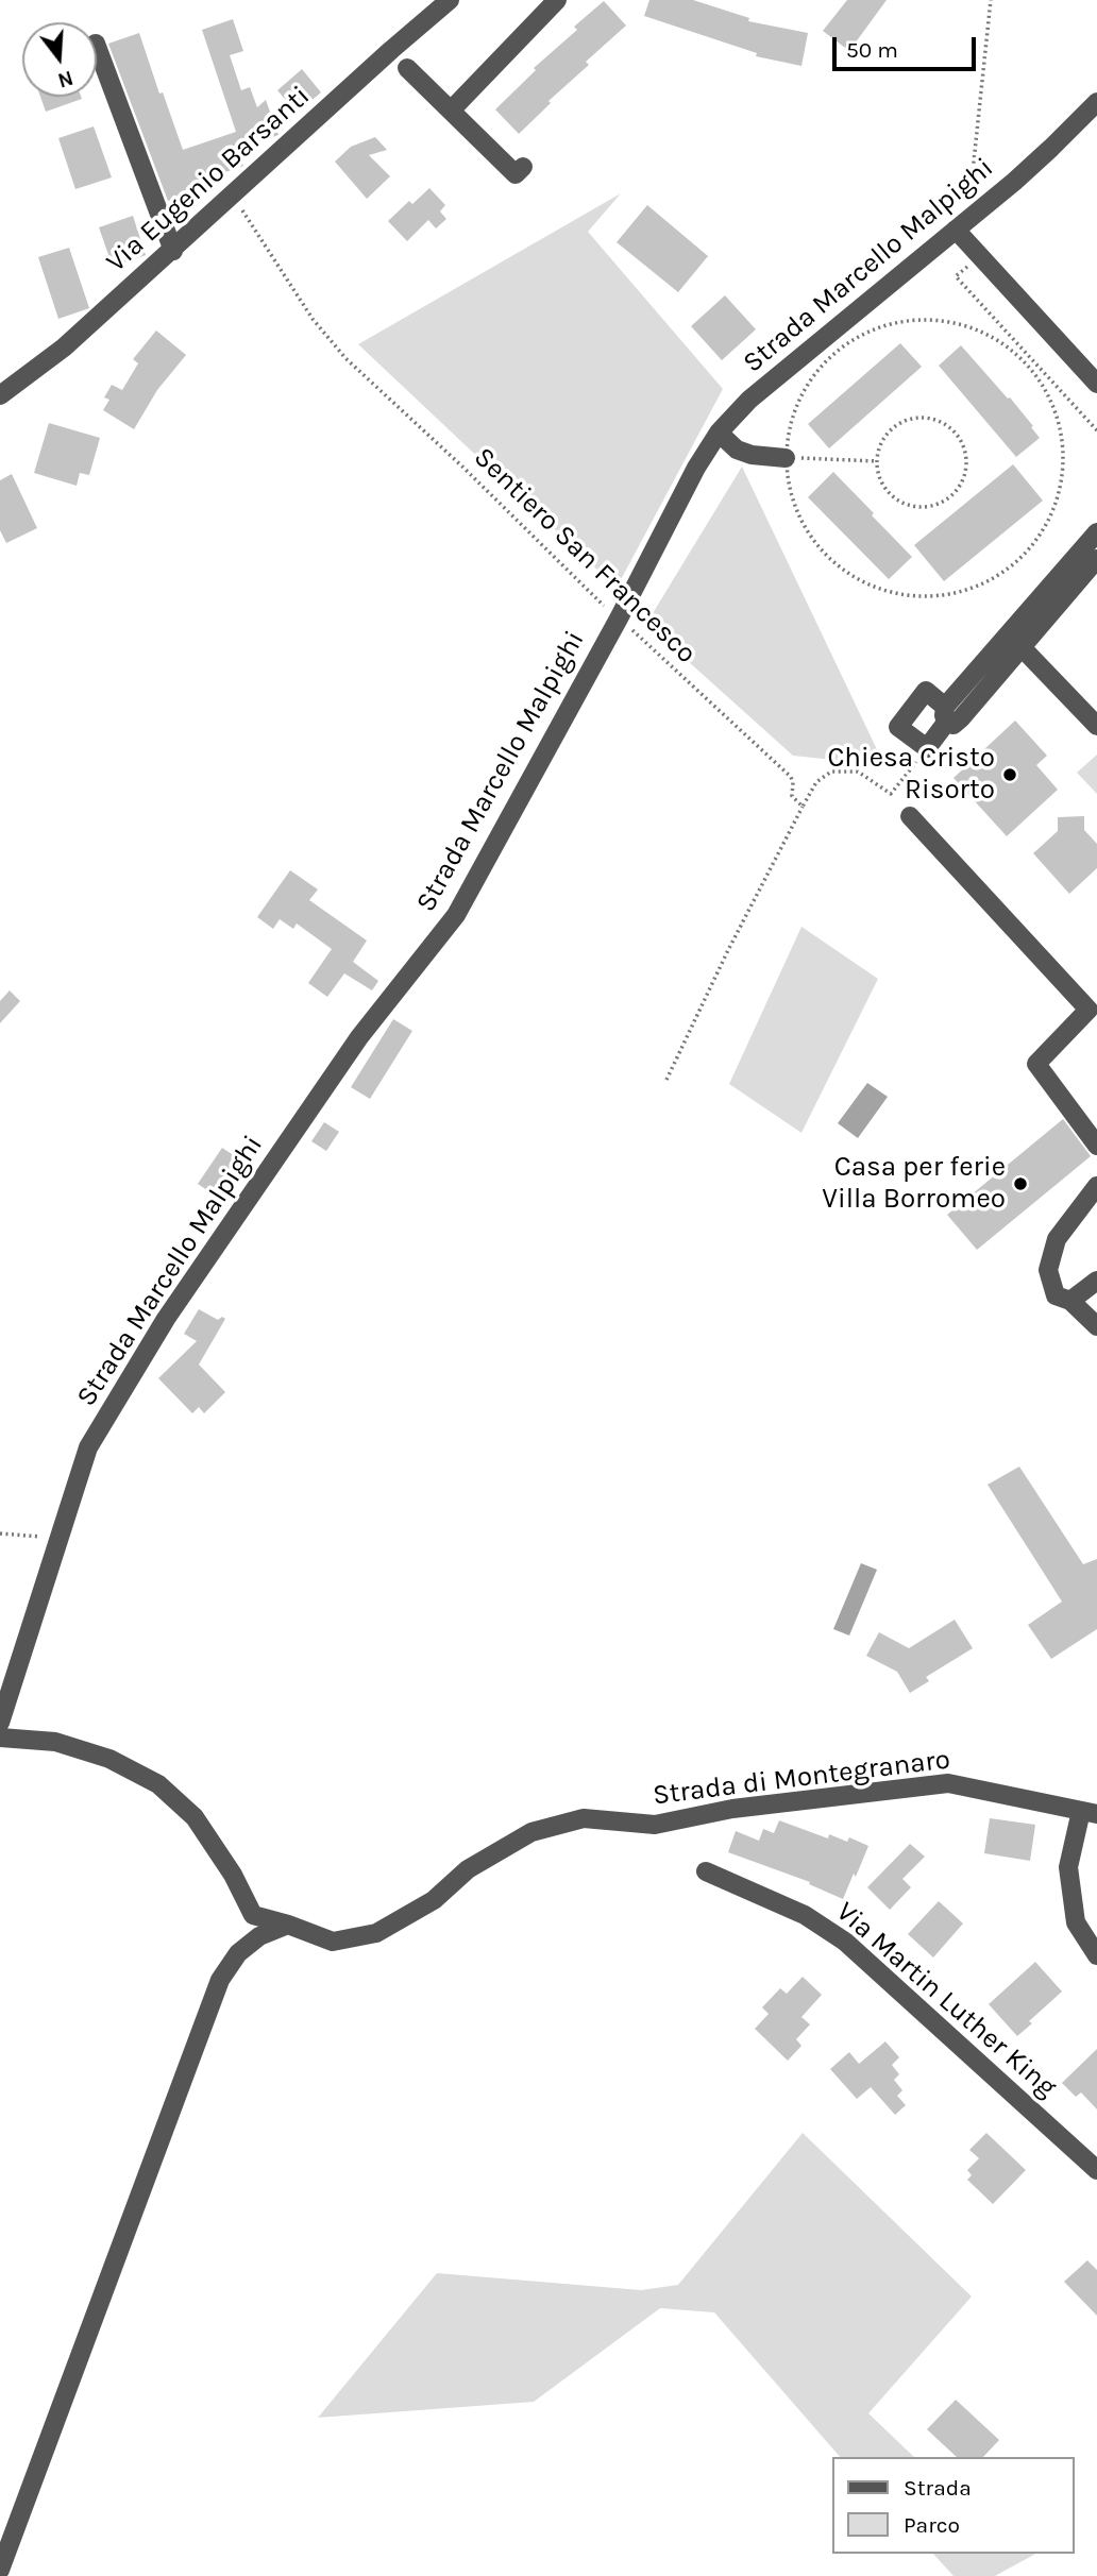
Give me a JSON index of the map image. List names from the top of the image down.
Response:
{
  "streets": {
    "street": [
      "Via Eugenio Barsanti",
      "Strada Marcello Malpighi",
      "Strada di Montegranaro",
      "Via Martin Luther King"
    ],
    "path": ["Sentiero San Francesco"]
  },
  "crossings": [
    ["Via Eugenio Barsanti", "Sentiero San Francesco"],
    ["Strada Marcello Malpighi", "Sentiero San Francesco"]
  ],
  "places": ["Chiesa Cristo Risorto", "Casa per ferie Villa Borromeo"],
  "legend": ["Strada", "Parco"],
  "scale_bar": "50 m",
  "north": "bottom"
}
